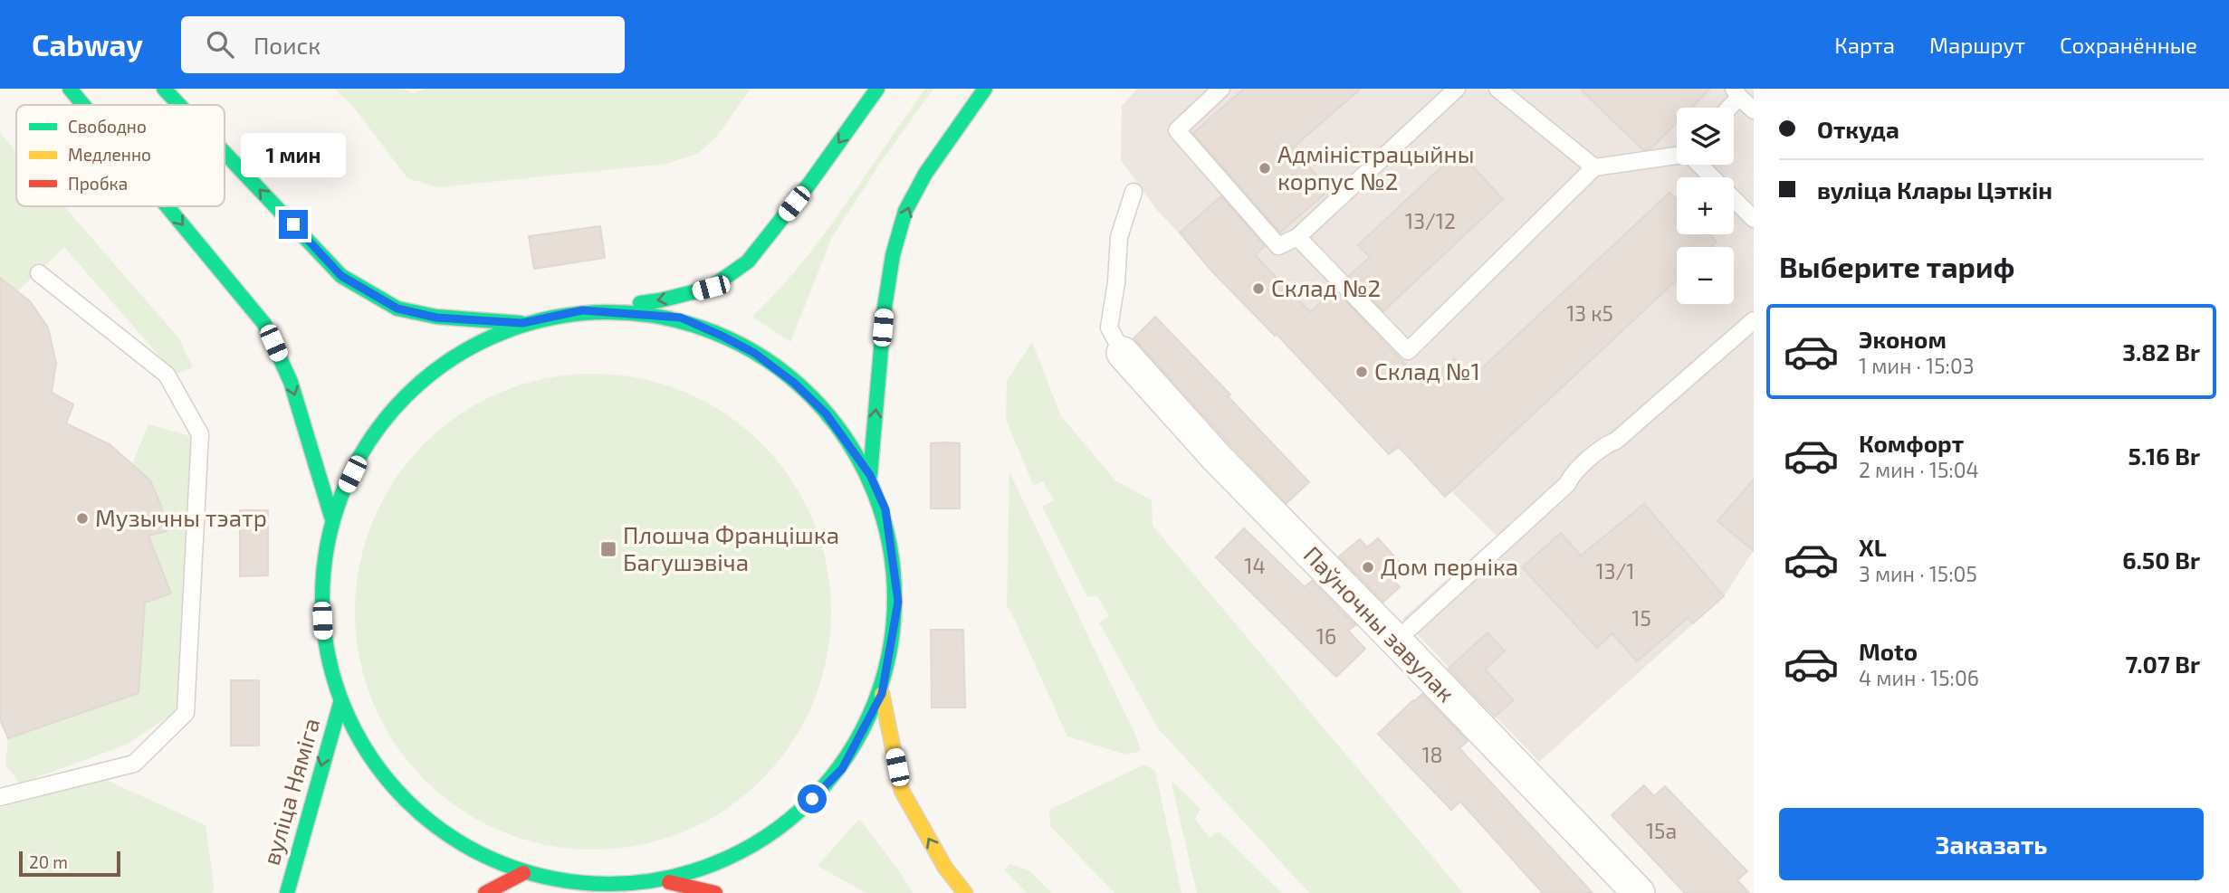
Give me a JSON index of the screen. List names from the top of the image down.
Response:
{
  "streets": {
    "main road": ["вуліца Няміга"],
    "street": ["Паўночны завулак"]
  },
  "one_way": ["вуліца Няміга"],
  "places": {
    "other": [
      "Адміністрацыйны корпус №2",
      "Склад №2",
      "Склад №1",
      "Музычны тэатр",
      "Дом перніка"
    ],
    "transit": ["Плошча Францішка Багушэвіча"]
  },
  "house_numbers": [
    "13/12",
    "13 к5",
    "14",
    "13/1",
    "15",
    "16",
    "18",
    "15а"
  ],
  "legend": ["Свободно", "Медленно", "Пробка"],
  "scale_bar": "20 m",
  "page": {
    "header": "Cabway",
    "search": "Поиск",
    "nav": ["Карта", "Маршрут", "Сохранённые"],
    "banner": ["Откуда", "вуліца Клары Цэткін"],
    "map_buttons": ["+", "−"],
    "bubble": "1 мин",
    "heading": "Выберите тариф",
    "list": [
      {
        "name": "Эконом",
        "note": "1 мин · 15:03",
        "value": "3.82 Br"
      },
      {
        "name": "Комфорт",
        "note": "2 мин · 15:04",
        "value": "5.16 Br"
      },
      {
        "name": "XL",
        "note": "3 мин · 15:05",
        "value": "6.50 Br"
      },
      {
        "name": "Moto",
        "note": "4 мин · 15:06",
        "value": "7.07 Br"
      }
    ],
    "buttons": "Заказать",
    "scale": "20 m"
  }
}
